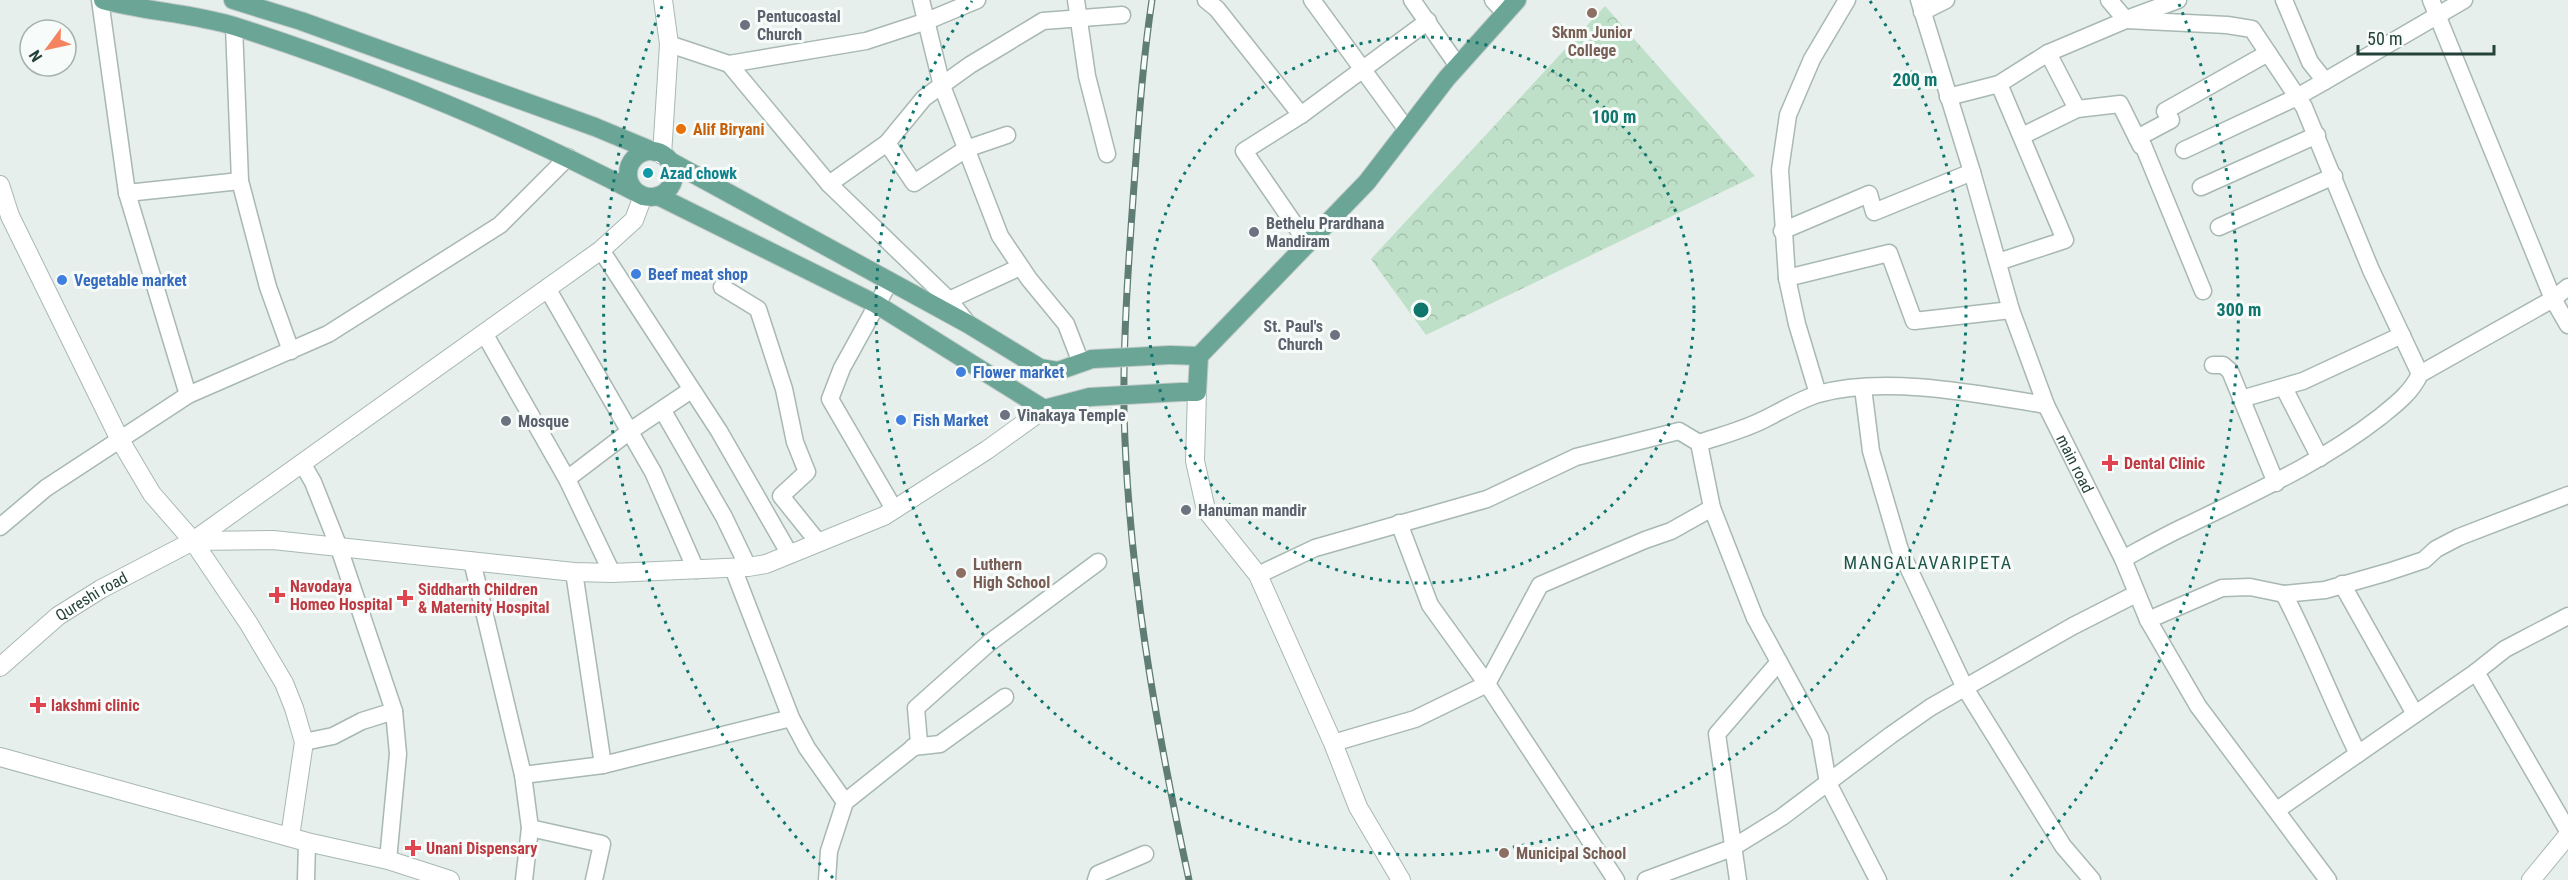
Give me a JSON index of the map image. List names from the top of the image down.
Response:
{
  "streets": {
    "street": ["main road", "Qureshi road"]
  },
  "districts": ["MANGALAVARIPETA"],
  "places": {
    "other": [
      "Sknm Junior College",
      "Pentucoastal Church",
      "Alif Biryani",
      "Azad chowk",
      "Bethelu Prardhana Mandiram",
      "Beef meat shop",
      "Vegetable market",
      "St. Paul's Church",
      "Flower market",
      "Vinakaya Temple",
      "Fish Market",
      "Mosque",
      "Hanuman mandir",
      "Luthern High School",
      "Municipal School"
    ],
    "health": [
      "Dental Clinic",
      "Navodaya Homeo Hospital",
      "Siddharth Children & Maternity Hospital",
      "lakshmi clinic",
      "Unani Dispensary"
    ]
  },
  "scale_bar": "50 m",
  "north": "bottom left",
  "rings": ["200 m", "100 m", "300 m"]
}
